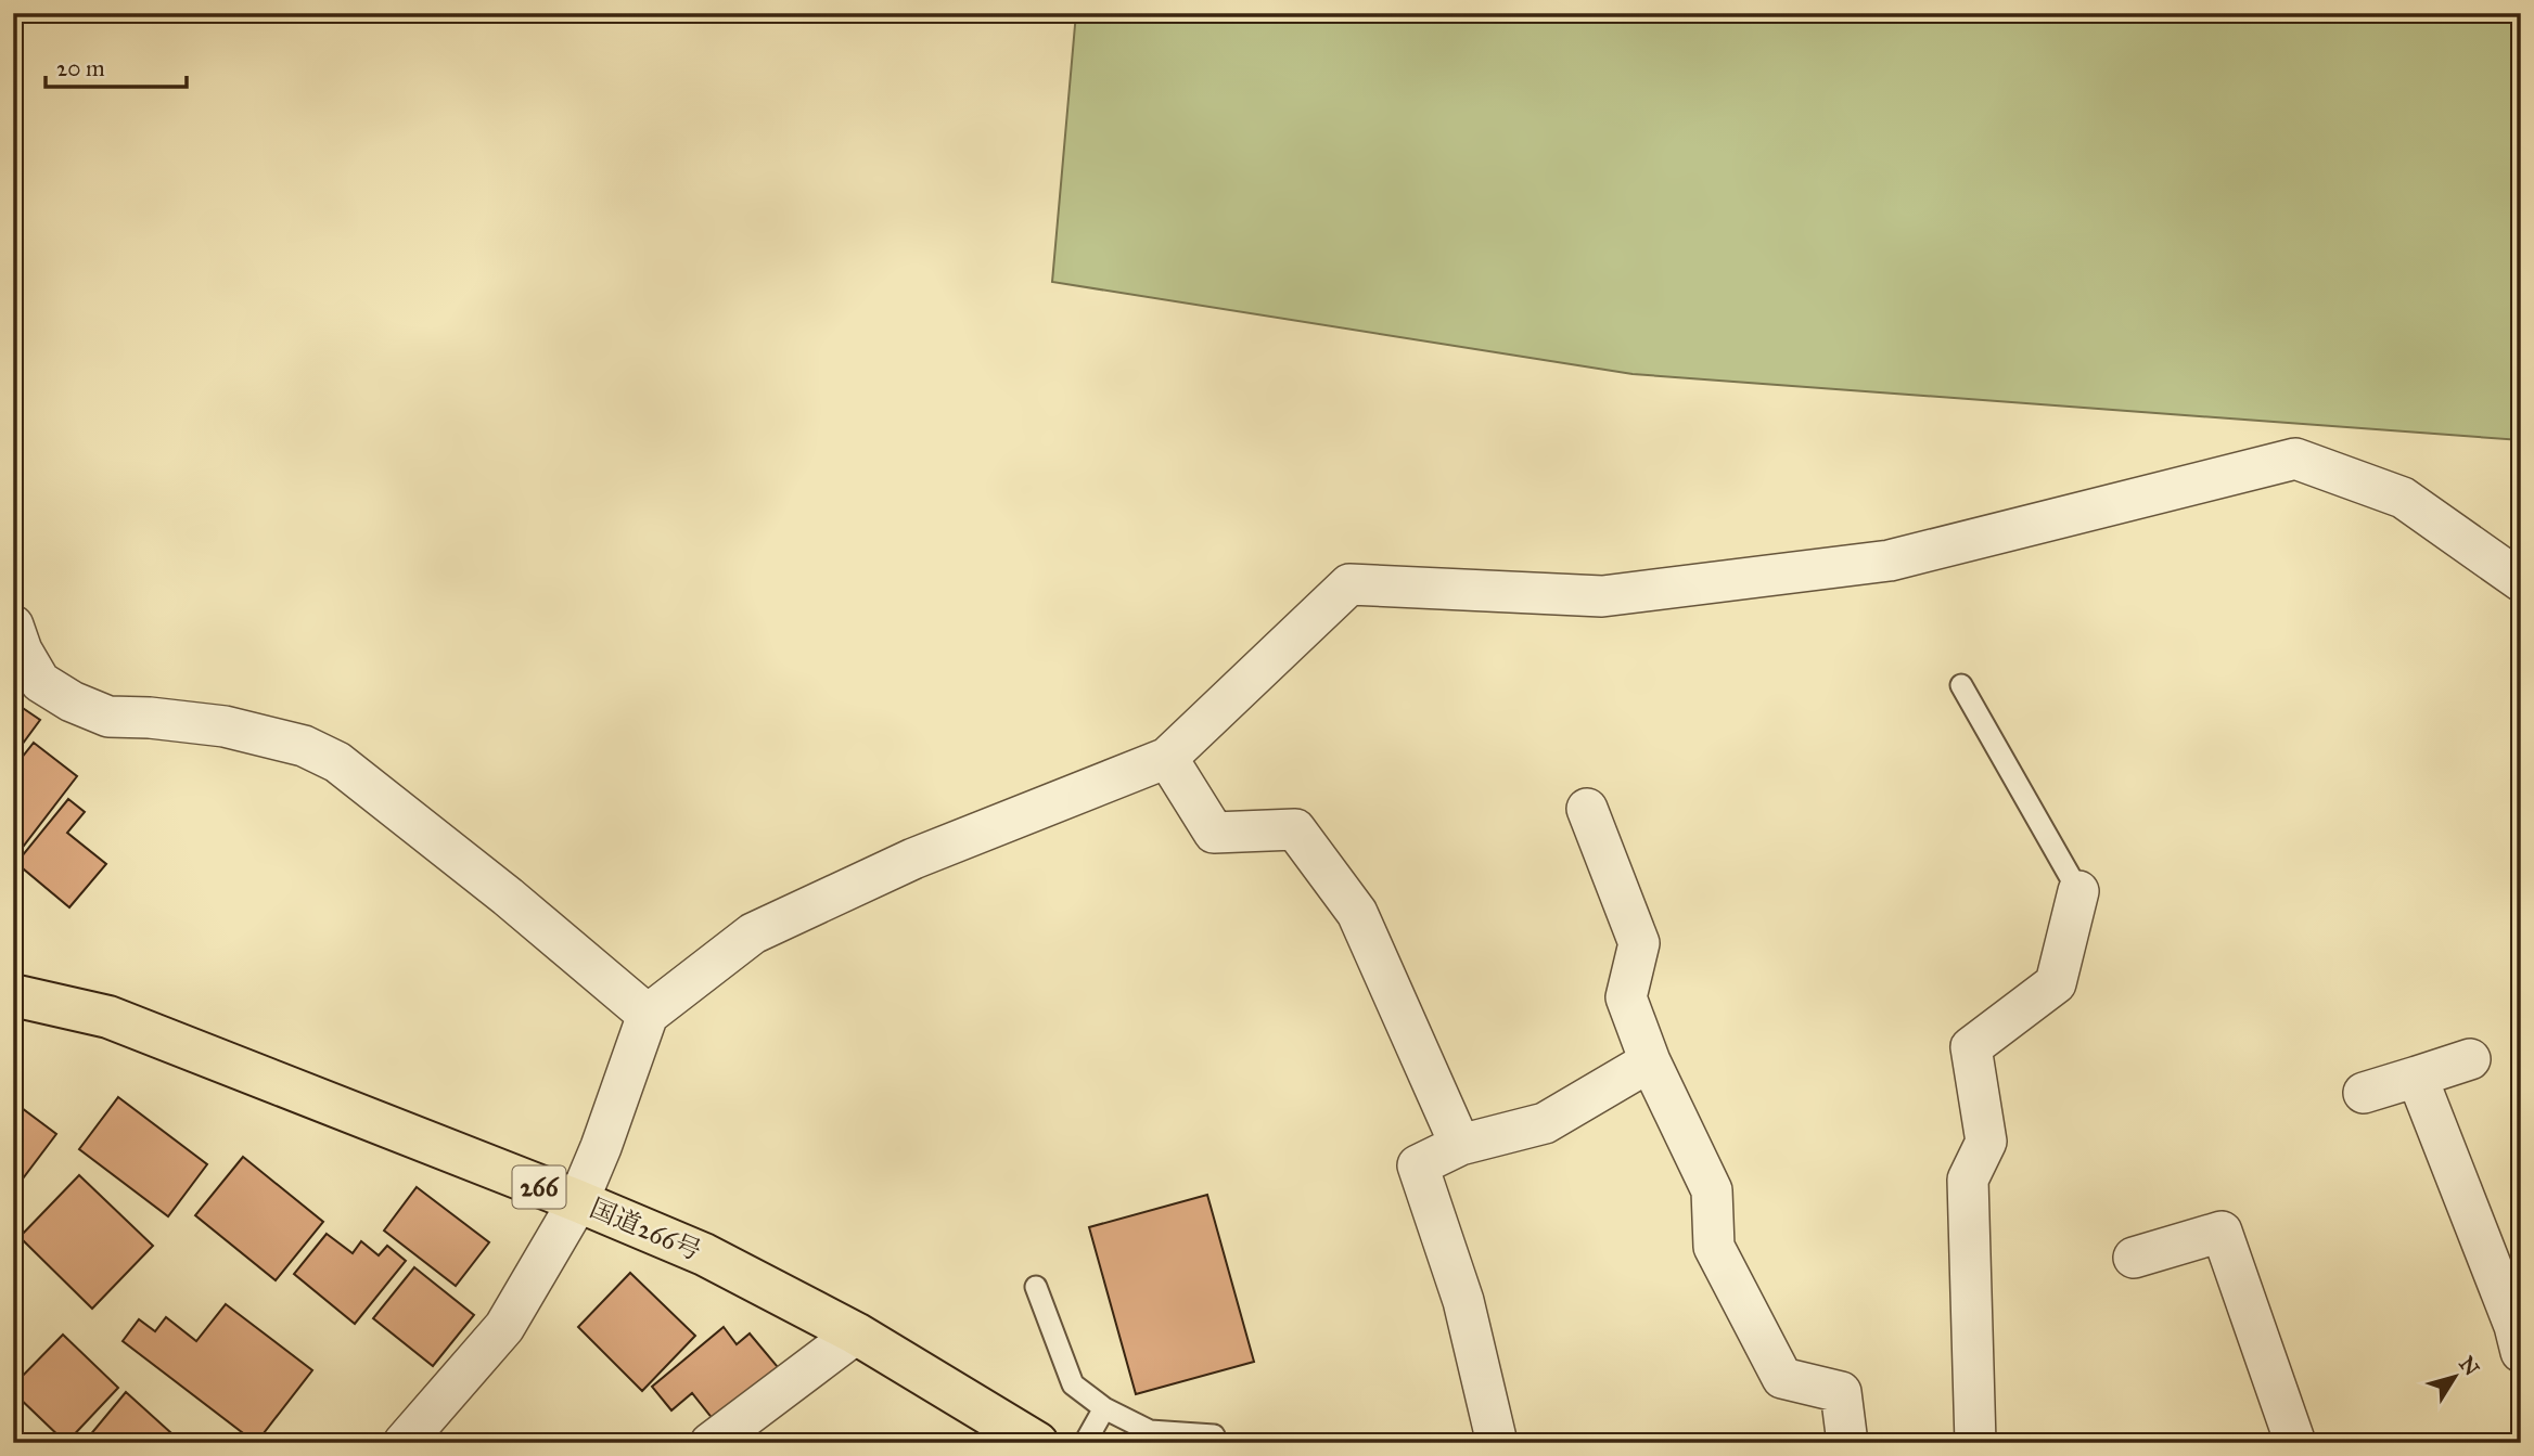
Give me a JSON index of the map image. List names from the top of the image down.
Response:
{
  "streets": {
    "highway": ["266", "国道266号"]
  },
  "scale_bar": "20 m",
  "north": "top right"
}
